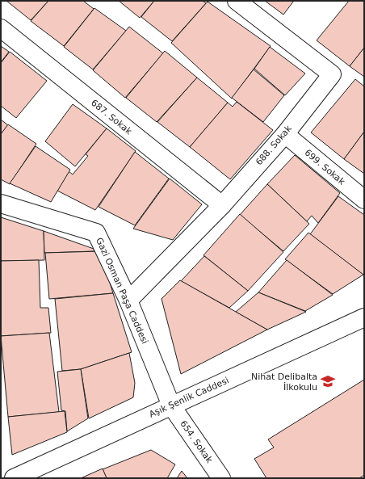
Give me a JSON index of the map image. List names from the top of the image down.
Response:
{
  "streets": {
    "street": [
      "687. Sokak",
      "688. Sokak",
      "699. Sokak",
      "Gazi Osman Paşa Caddesi",
      "Aşık Şenlik Caddesi",
      "654. Sokak"
    ]
  },
  "crossings": [
    ["687. Sokak", "688. Sokak"],
    ["688. Sokak", "699. Sokak"],
    ["688. Sokak", "Gazi Osman Paşa Caddesi"],
    ["Gazi Osman Paşa Caddesi", "Aşık Şenlik Caddesi"],
    ["Gazi Osman Paşa Caddesi", "654. Sokak"],
    ["Aşık Şenlik Caddesi", "654. Sokak"]
  ],
  "places": {
    "school or university": ["Nihat Delibalta İlkokulu"]
  }
}
